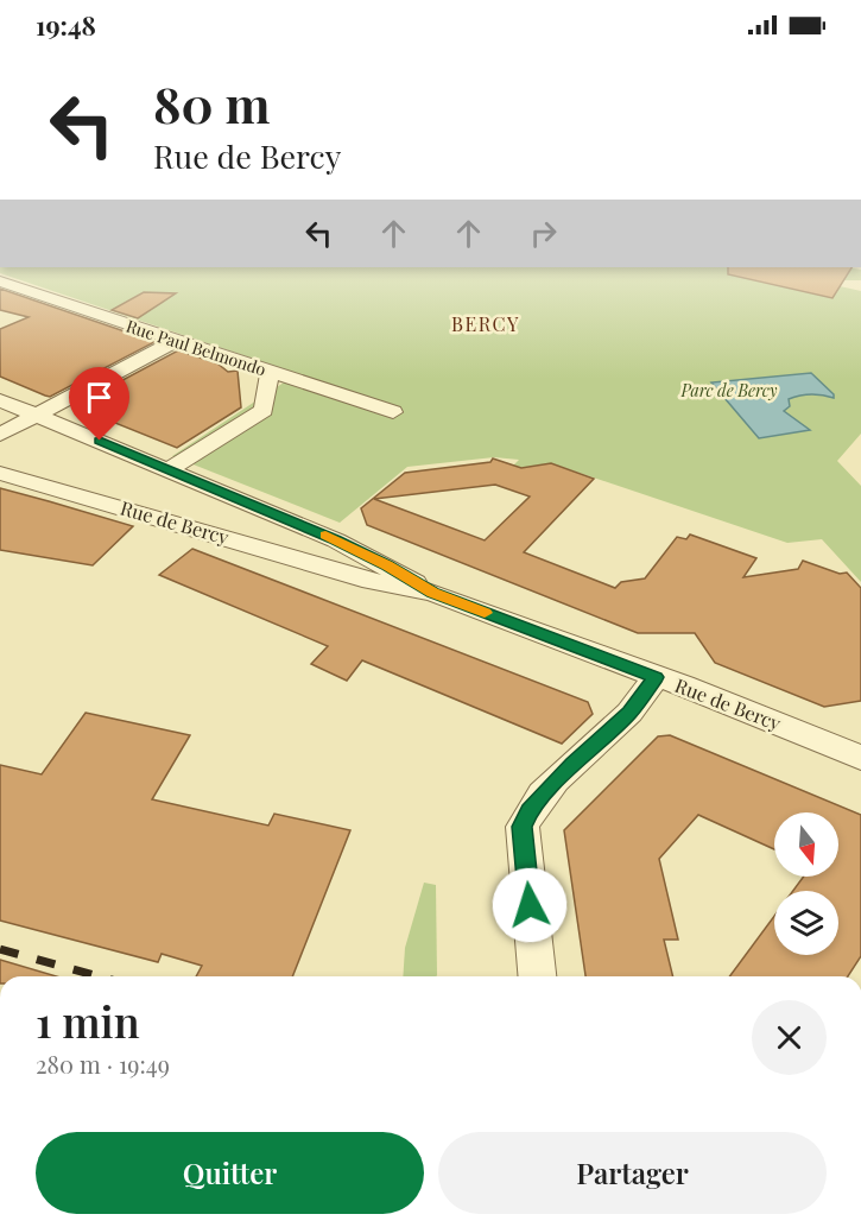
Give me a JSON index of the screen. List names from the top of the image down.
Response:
{
  "streets": {
    "street": ["Rue Paul Belmondo", "Rue de Bercy"]
  },
  "districts": ["BERCY"],
  "parks": ["Parc de Bercy"],
  "north": "bottom",
  "page": {
    "status": "19:48",
    "turn": ["80 m", "Rue de Bercy"],
    "heading": ["1 min", "280 m · 19:49"],
    "buttons": ["Quitter", "Partager"]
  }
}
